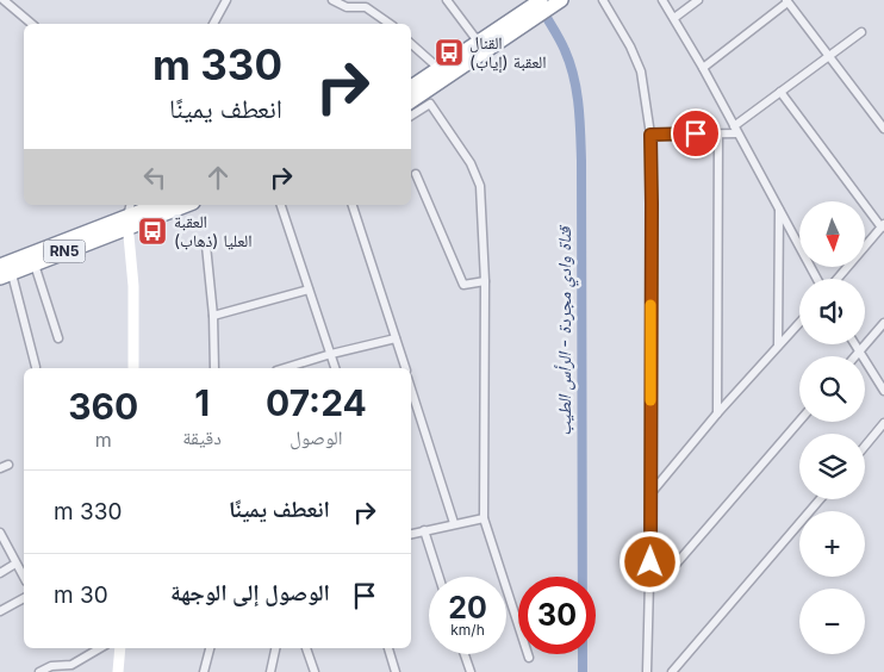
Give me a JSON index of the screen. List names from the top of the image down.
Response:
{
  "streets": {
    "highway": ["RN5"]
  },
  "water": ["قناة وادي مجردة - الرأس الطيب"],
  "places": {
    "bus stop": ["القنال العقبة (إياب)", "العقبة العليا (ذهاب)"]
  },
  "north": "bottom",
  "page": {
    "turn": ["330 m", "انعطف يمينًا"],
    "map_buttons": ["+", "−"],
    "eta": [
      "07:24",
      "الوصول",
      "1",
      "دقيقة",
      "360",
      "m"
    ],
    "list": [
      {
        "name": "انعطف يمينًا",
        "value": "330 m"
      },
      {
        "name": "الوصول إلى الوجهة",
        "value": "30 m"
      }
    ],
    "speed": "20 km/h",
    "limit": "30"
  }
}
